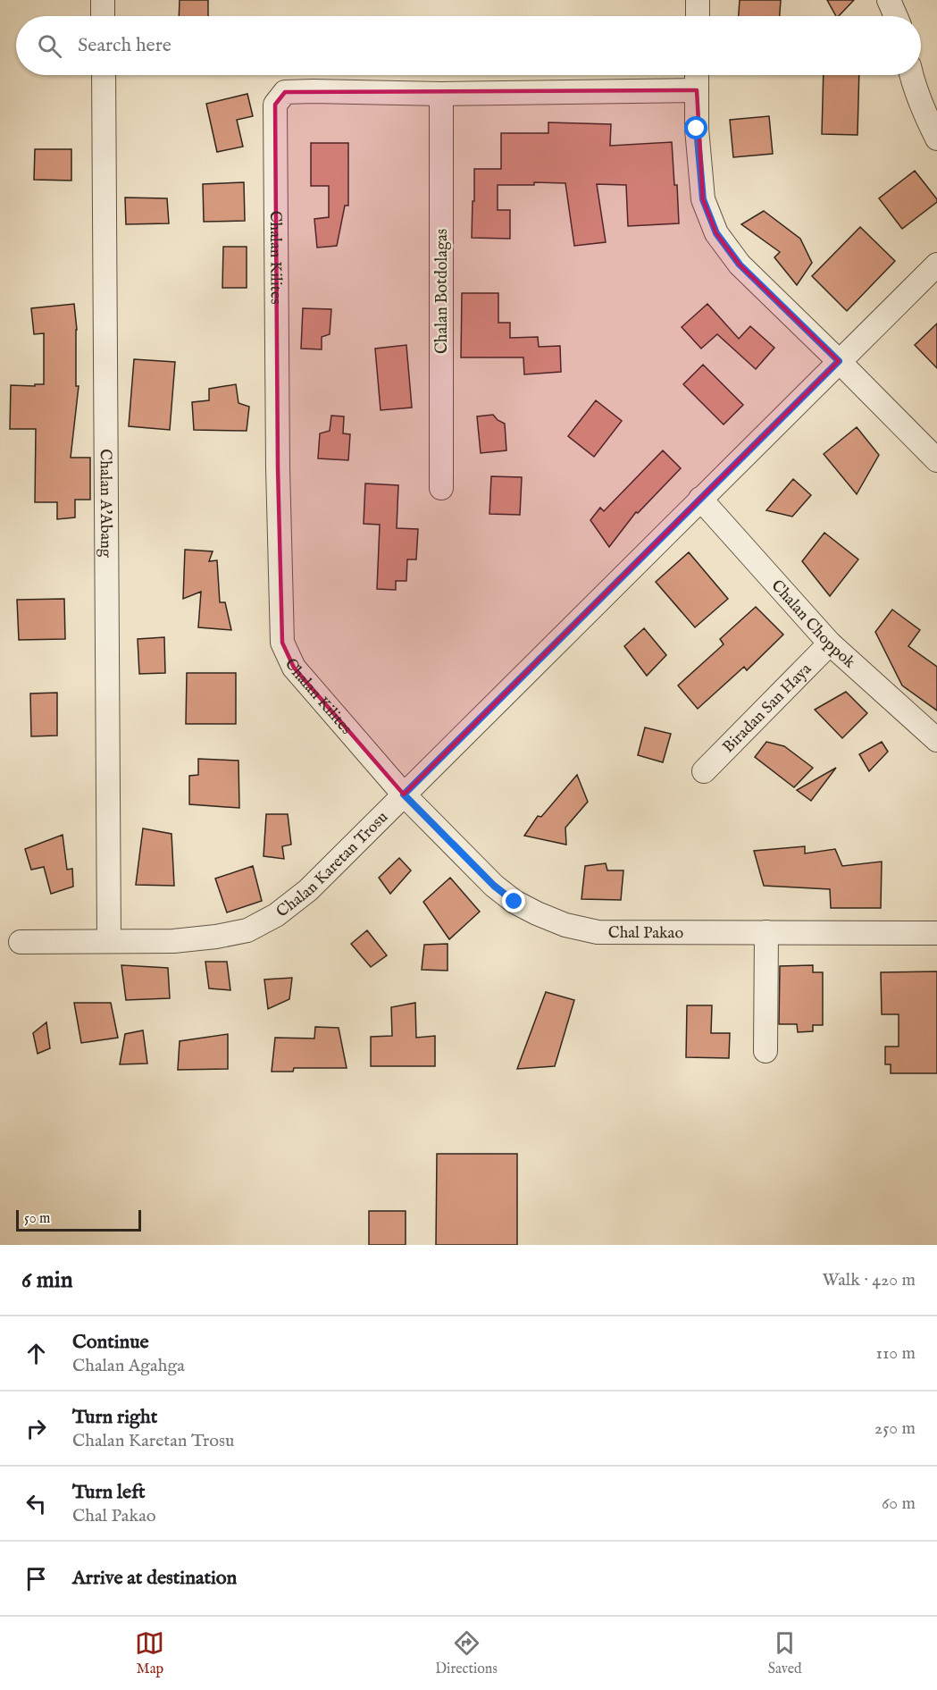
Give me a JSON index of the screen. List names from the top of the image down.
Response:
{
  "streets": {
    "street": [
      "Chalan Kilites",
      "Chalan Botdolagas",
      "Chalan A'Abang",
      "Chalan Choppok",
      "Biradan San Haya",
      "Chalan Karetan Trosu",
      "Chal Pakao"
    ]
  },
  "crossings": [
    ["Chalan Kilites", "Chalan Botdolagas"],
    ["Chalan Kilites", "Chalan Karetan Trosu"],
    ["Chalan Kilites", "Chal Pakao"],
    ["Chalan A'Abang", "Chalan Karetan Trosu"],
    ["Chalan Choppok", "Biradan San Haya"],
    ["Chalan Choppok", "Chalan Karetan Trosu"],
    ["Chalan Karetan Trosu", "Chal Pakao"]
  ],
  "scale_bar": "50 m",
  "page": {
    "search": "Search here",
    "scale": "50 m",
    "heading": ["6 min", "Walk · 420 m"],
    "list": [
      ["Continue", "Chalan Agahga", "110 m"],
      ["Turn right", "Chalan Karetan Trosu", "250 m"],
      ["Turn left", "Chal Pakao", "60 m"],
      "Arrive at destination"
    ],
    "nav": ["Map", "Directions", "Saved"]
  }
}
